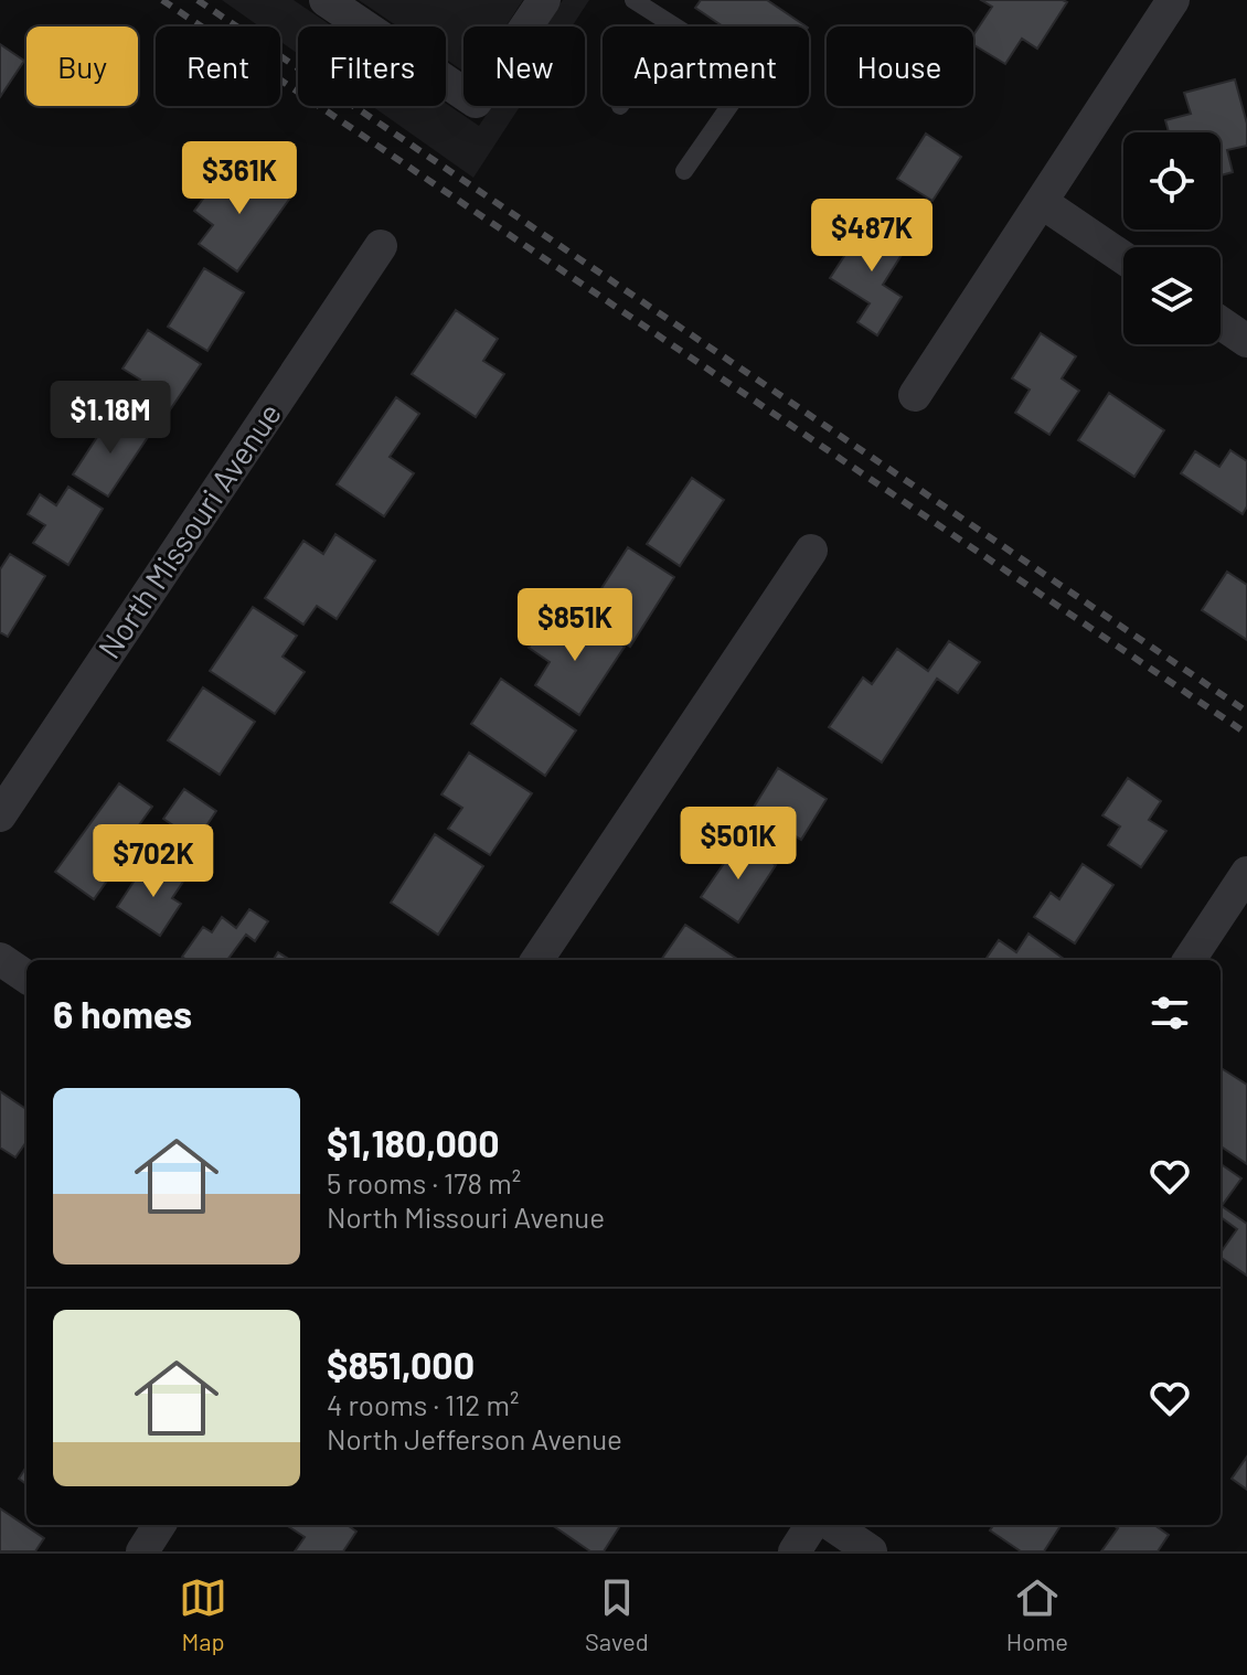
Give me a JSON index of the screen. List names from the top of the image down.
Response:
{
  "streets": {
    "street": ["North Missouri Avenue"]
  },
  "page": {
    "chip": [
      "Buy",
      "Rent",
      "Filters",
      "New",
      "Apartment",
      "House"
    ],
    "price": [
      "$361K",
      "$487K",
      "$1.18M",
      "$851K",
      "$501K",
      "$702K"
    ],
    "heading": "6 homes",
    "list": [
      {
        "name": "$1,180,000",
        "note": "5 rooms · 178 m² · North Missouri Avenue"
      },
      {
        "name": "$851,000",
        "note": "4 rooms · 112 m² · North Jefferson Avenue"
      }
    ],
    "tabs": ["Map", "Saved", "Home"]
  }
}
